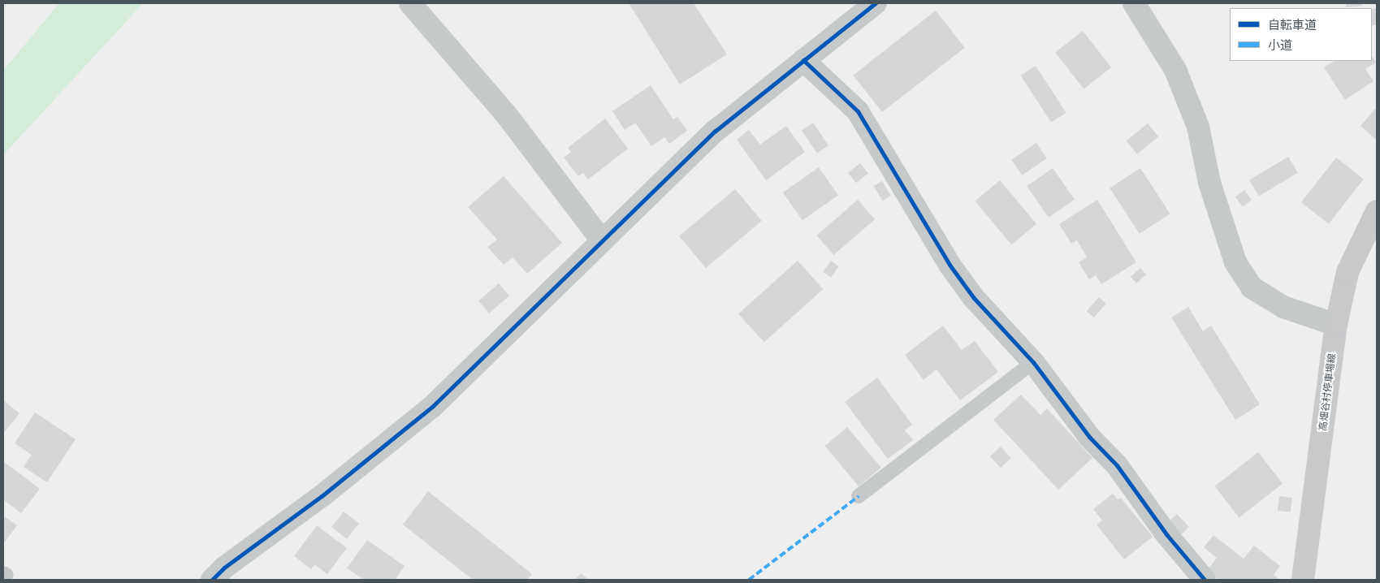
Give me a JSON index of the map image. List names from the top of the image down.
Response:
{
  "streets": {
    "main road": ["高畑谷村停車場線"]
  },
  "legend": ["自転車道", "小道"]
}
